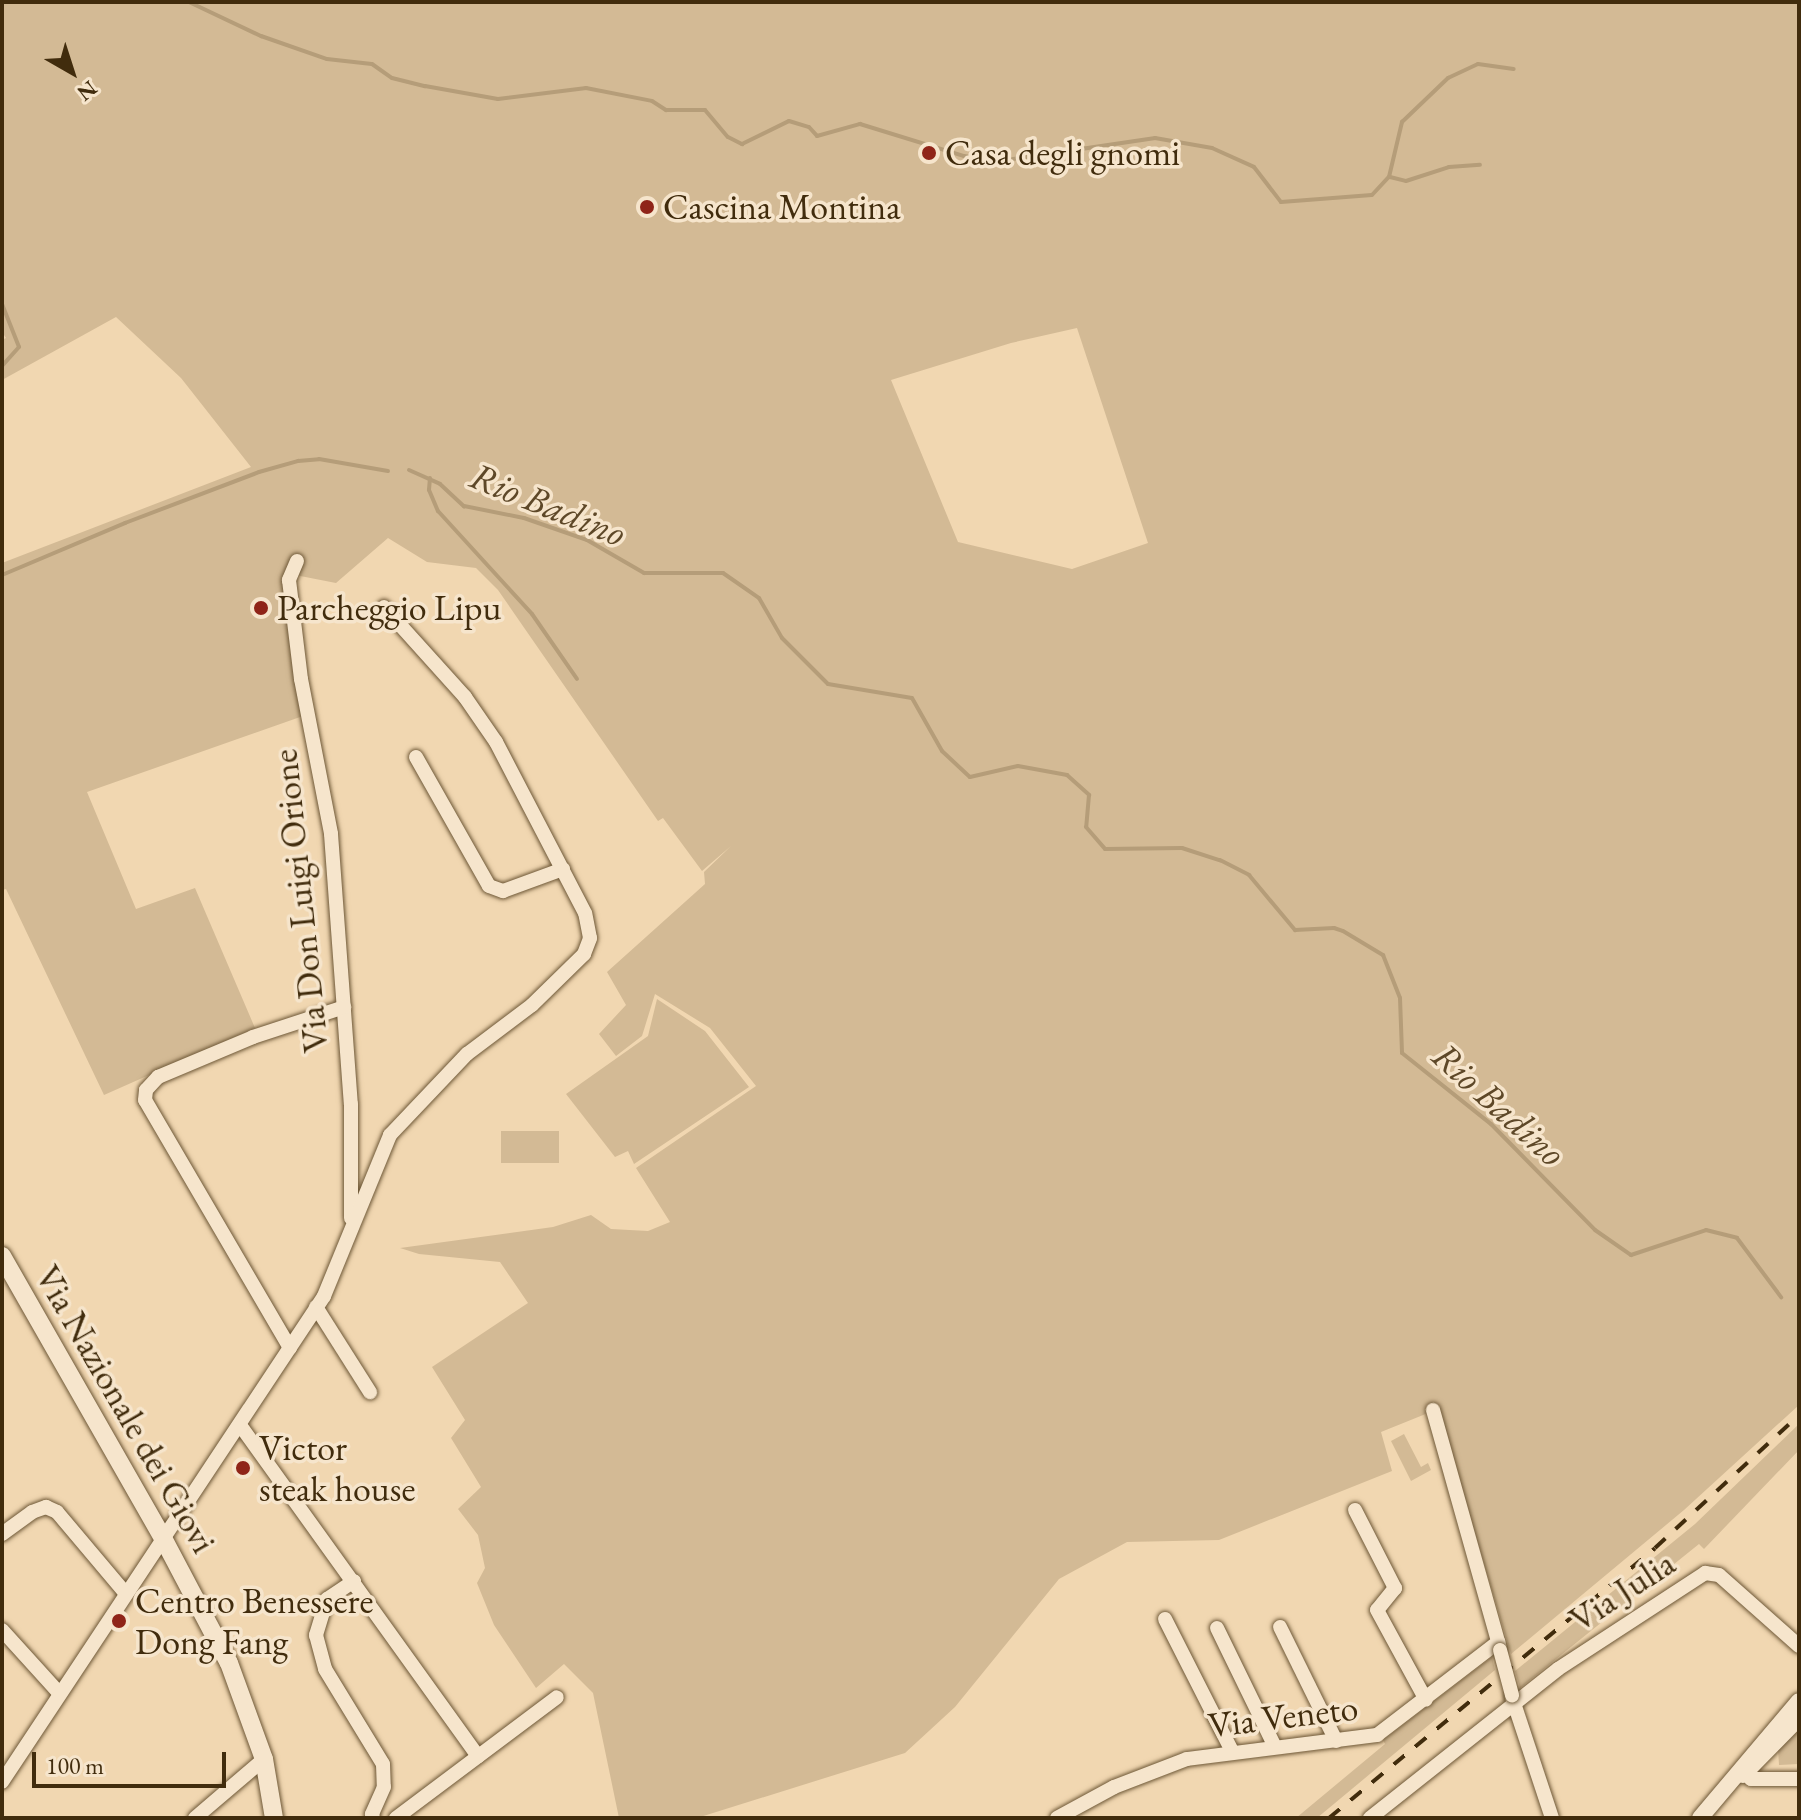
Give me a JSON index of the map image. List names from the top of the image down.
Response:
{
  "streets": {
    "main road": ["Via Nazionale dei Giovi"],
    "street": ["Via Don Luigi Orione", "Via Julia", "Via Veneto"]
  },
  "water": ["Rio Badino"],
  "places": [
    "Casa degli gnomi",
    "Cascina Montina",
    "Parcheggio Lipu",
    "Victor steak house",
    "Centro Benessere Dong Fang"
  ],
  "scale_bar": "100 m",
  "north": "bottom right"
}
